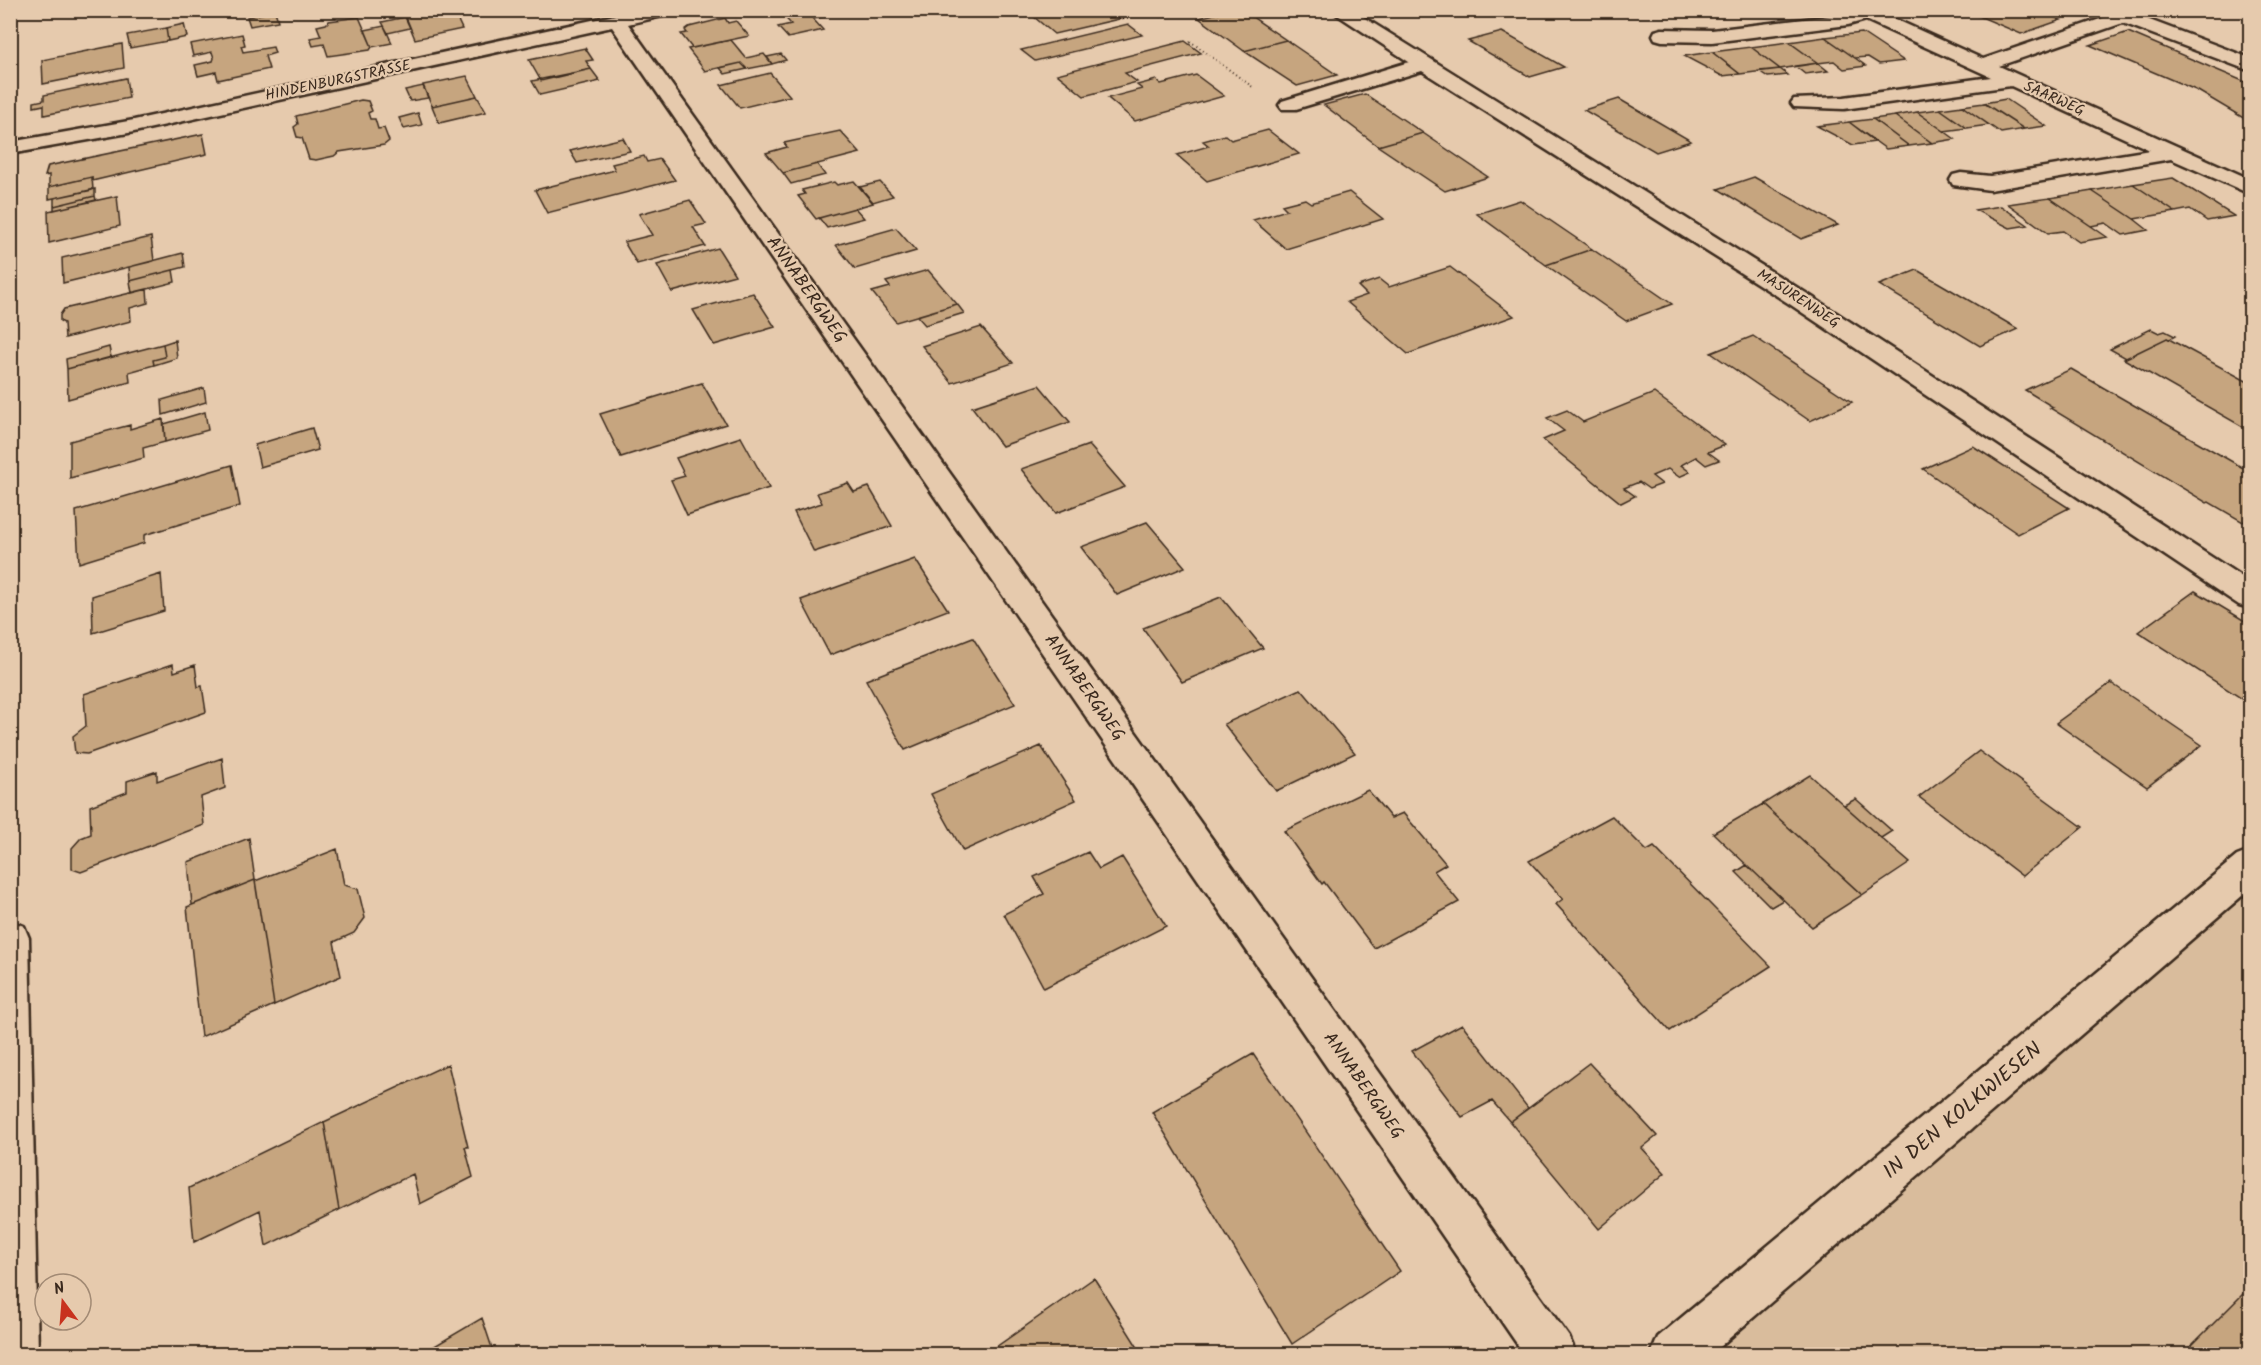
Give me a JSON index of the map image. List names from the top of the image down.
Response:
{
  "streets": {
    "street": [
      "HINDENBURGSTRASSE",
      "SAARWEG",
      "ANNABERGWEG",
      "MASURENWEG",
      "IN DEN KOLKWIESEN"
    ]
  },
  "crossings": [
    ["HINDENBURGSTRASSE", "ANNABERGWEG"]
  ],
  "north": "top"
}
